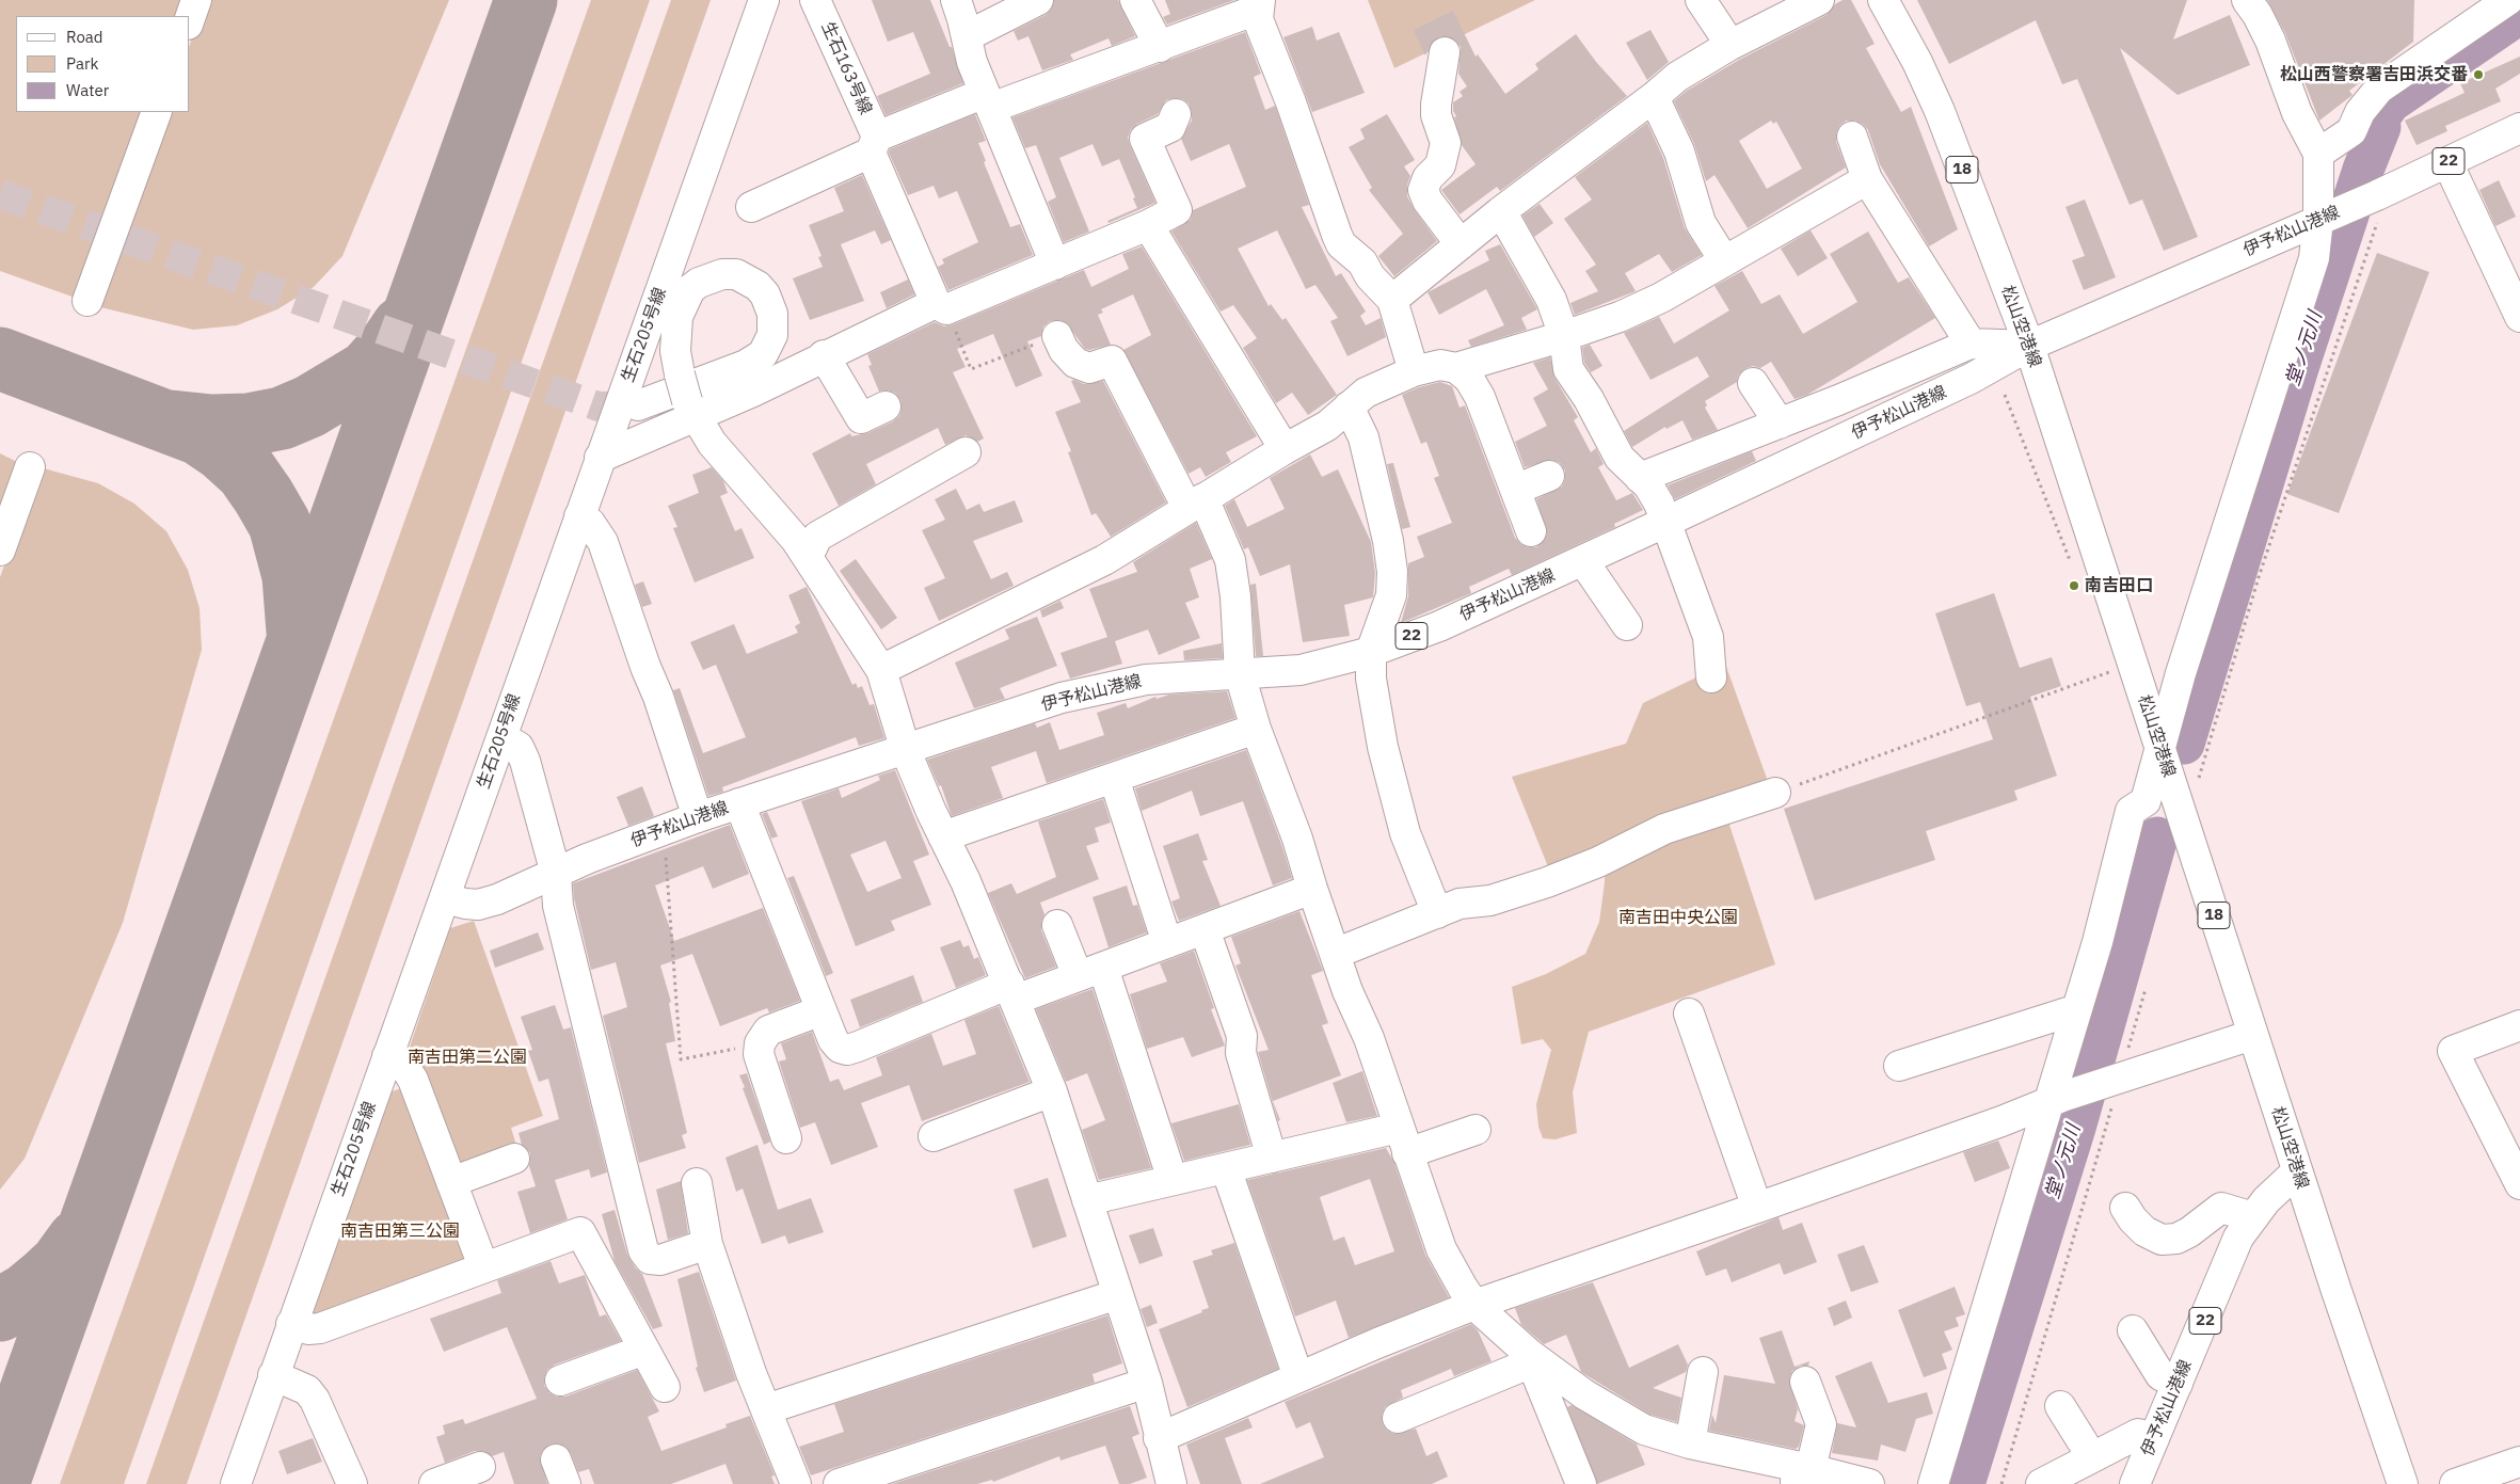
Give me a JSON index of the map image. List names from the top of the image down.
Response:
{
  "streets": {
    "street": [
      "生石163号線",
      "22",
      "18",
      "伊予松山港線",
      "松山空港線",
      "生石205号線"
    ]
  },
  "crossings": [
    ["伊予松山港線", "松山空港線"],
    ["伊予松山港線", "生石205号線"]
  ],
  "water": ["堂ノ元川"],
  "parks": ["南吉田中央公園", "南吉田第二公園", "南吉田第三公園"],
  "places": ["松山西警察署吉田浜交番", "南吉田口"],
  "legend": ["Road", "Park", "Water"]
}
